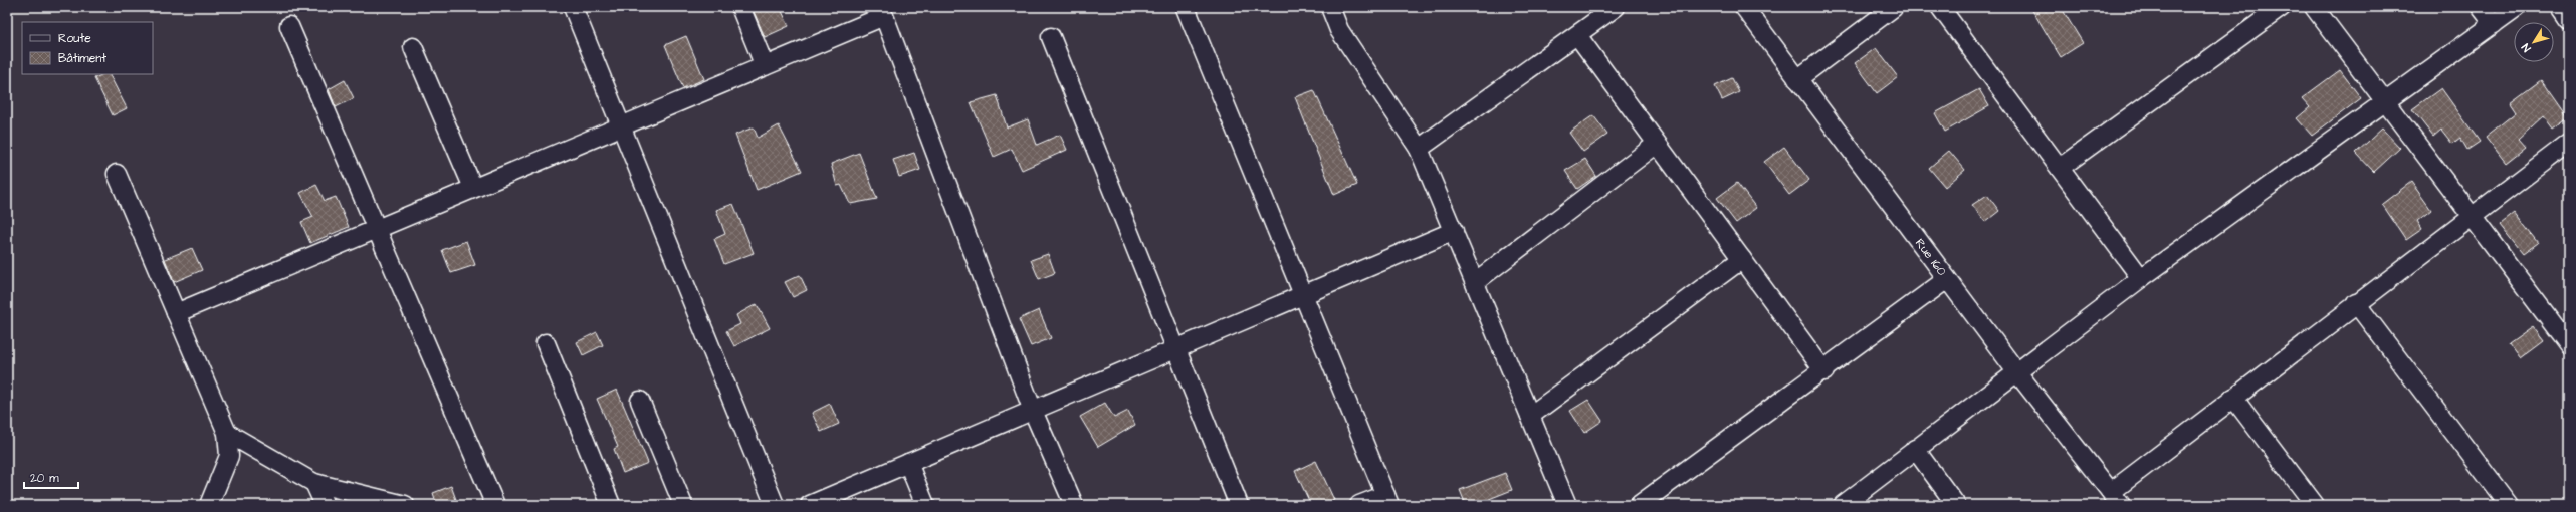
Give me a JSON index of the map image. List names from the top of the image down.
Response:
{
  "streets": {
    "street": ["Rue 160"]
  },
  "legend": ["Route", "Bâtiment"],
  "scale_bar": "20 m",
  "north": "bottom left"
}
